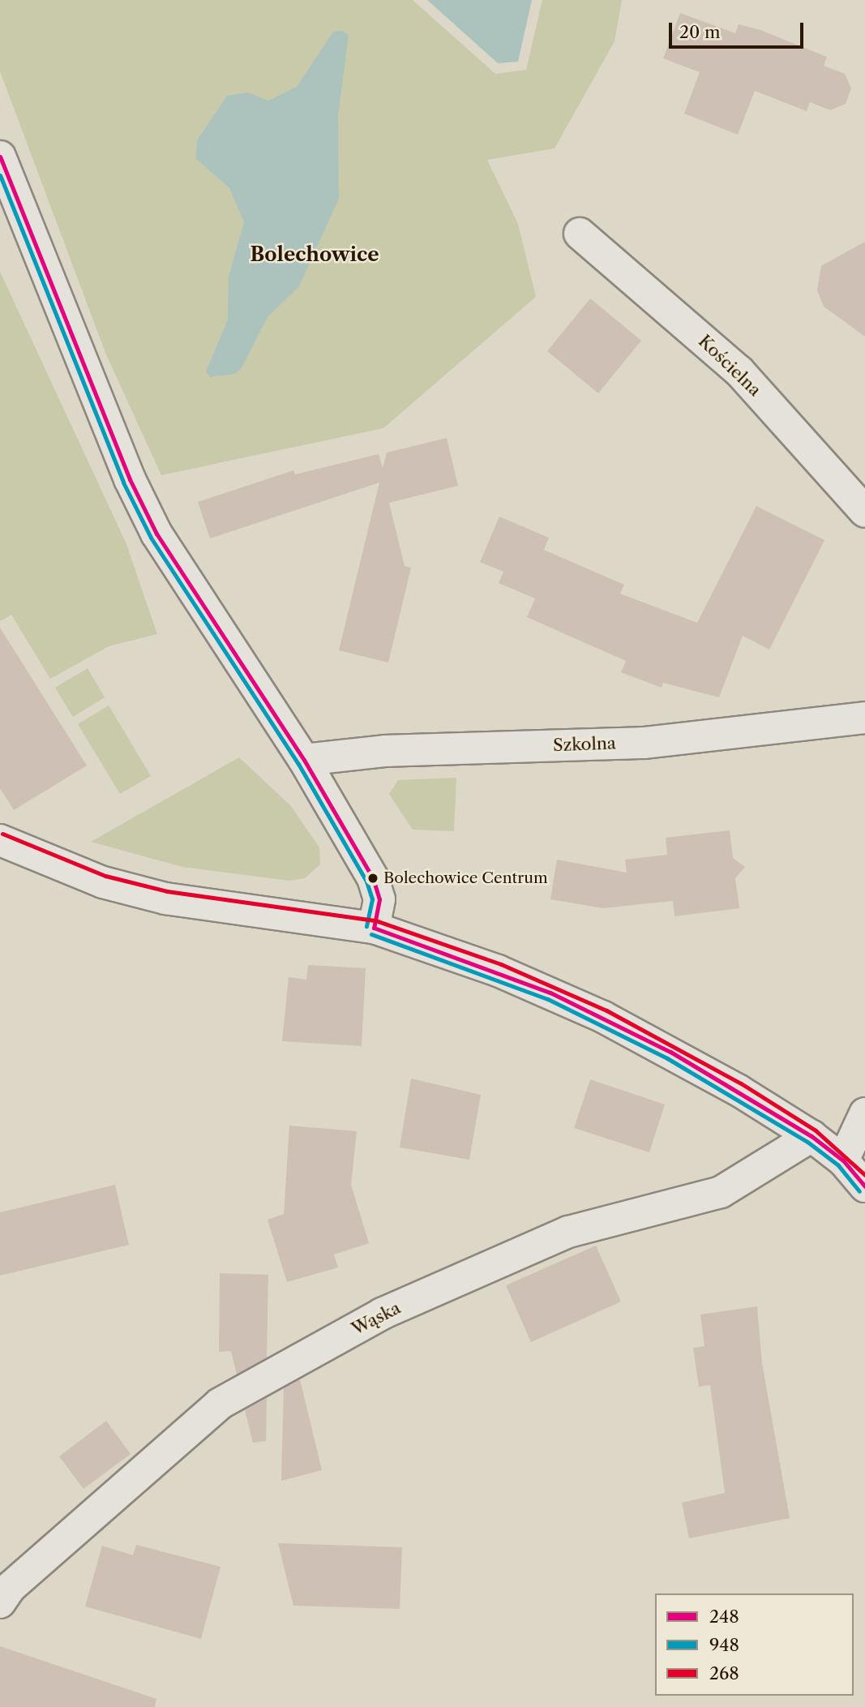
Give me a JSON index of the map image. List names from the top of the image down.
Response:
{
  "streets": {
    "street": ["Kościelna", "Szkolna", "Wąska"]
  },
  "districts": ["Bolechowice"],
  "places": ["Bolechowice Centrum"],
  "lines": ["transit line 248", "transit line 948", "transit line 268"],
  "legend": ["248", "948", "268"],
  "scale_bar": "20 m"
}
